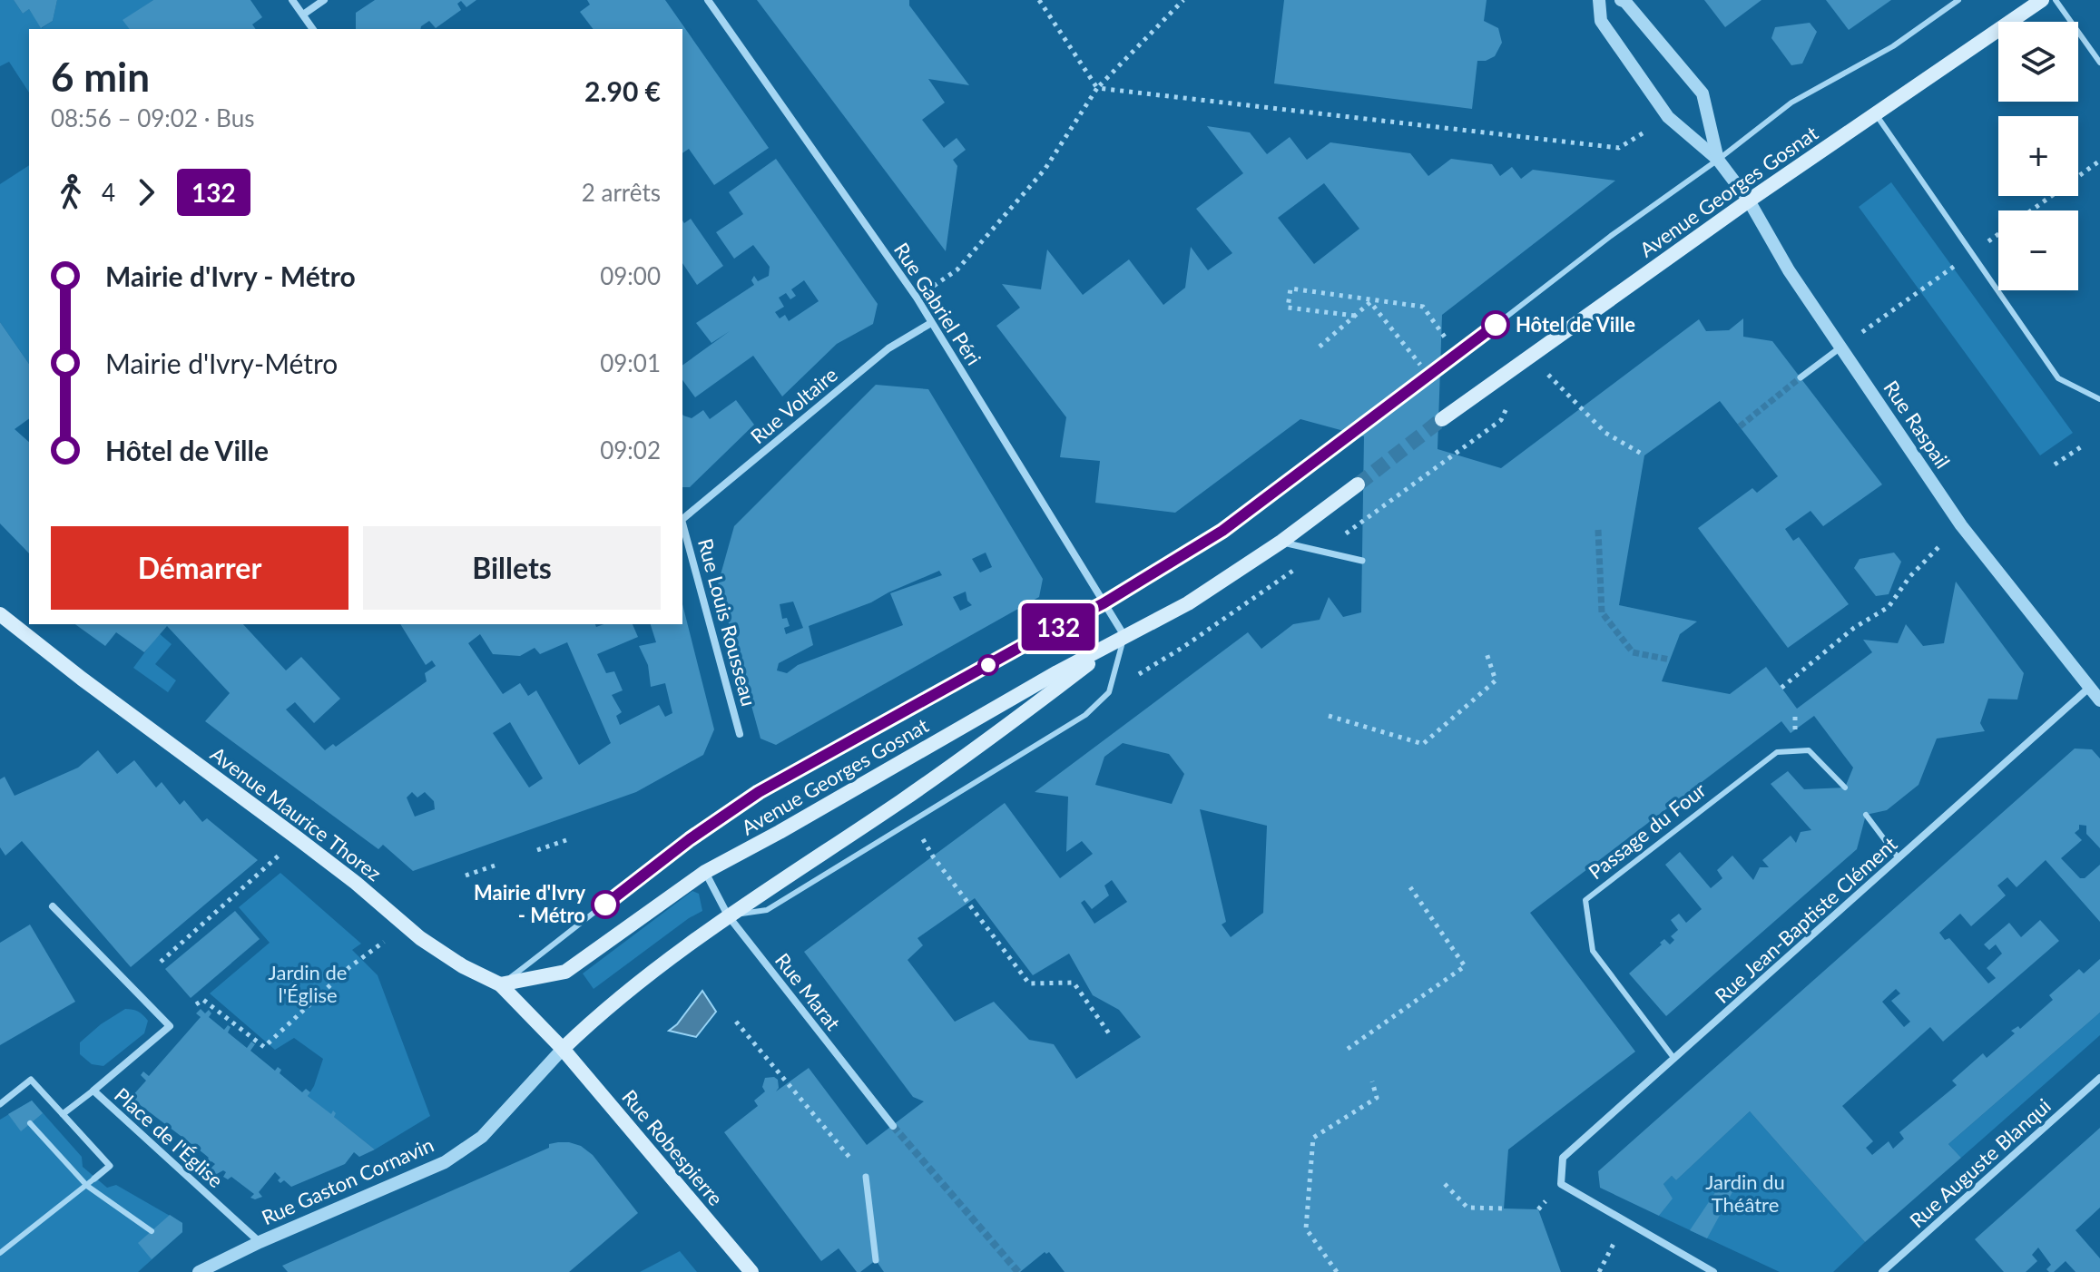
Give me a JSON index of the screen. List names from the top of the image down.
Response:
{
  "streets": {
    "main road": ["Avenue Georges Gosnat", "Avenue Maurice Thorez", "Rue Robespierre"],
    "street": [
      "Rue Gabriel Péri",
      "Rue Voltaire",
      "Rue Raspail",
      "Rue Louis Rousseau",
      "Rue Jean-Baptiste Clément",
      "Rue Marat",
      "Place de l'Église",
      "Rue Auguste Blanqui",
      "Rue Gaston Cornavin"
    ],
    "lane": ["Passage du Four"]
  },
  "crossings": [
    ["Avenue Georges Gosnat", "Rue Gabriel Péri"],
    ["Avenue Georges Gosnat", "Rue Raspail"],
    ["Avenue Georges Gosnat", "Avenue Maurice Thorez"],
    ["Avenue Georges Gosnat", "Rue Marat"],
    ["Avenue Georges Gosnat", "Rue Robespierre"],
    ["Avenue Georges Gosnat", "Rue Gaston Cornavin"],
    ["Rue Gabriel Péri", "Rue Voltaire"],
    ["Rue Raspail", "Rue Jean-Baptiste Clément"],
    ["Avenue Maurice Thorez", "Rue Robespierre"],
    ["Avenue Maurice Thorez", "Rue Gaston Cornavin"],
    ["Passage du Four", "Rue Jean-Baptiste Clément"],
    ["Place de l'Église", "Rue Gaston Cornavin"],
    ["Rue Robespierre", "Rue Gaston Cornavin"]
  ],
  "parks": ["Jardin de l'Église", "Jardin du Théâtre"],
  "places": ["Hôtel de Ville", "Mairie d'Ivry - Métro"],
  "lines": ["bus line 132"],
  "page": {
    "on_map": "132",
    "map_buttons": ["+", "−"],
    "heading": ["6 min", "08:56 – 09:02 · Bus", "2.90 €"],
    "legs": ["4", "132", "2 arrêts"],
    "list": [
      {
        "name": "Mairie d'Ivry - Métro",
        "value": "09:00"
      },
      {
        "name": "Mairie d'Ivry-Métro",
        "value": "09:01"
      },
      {
        "name": "Hôtel de Ville",
        "value": "09:02"
      }
    ],
    "buttons": ["Démarrer", "Billets"]
  }
}
